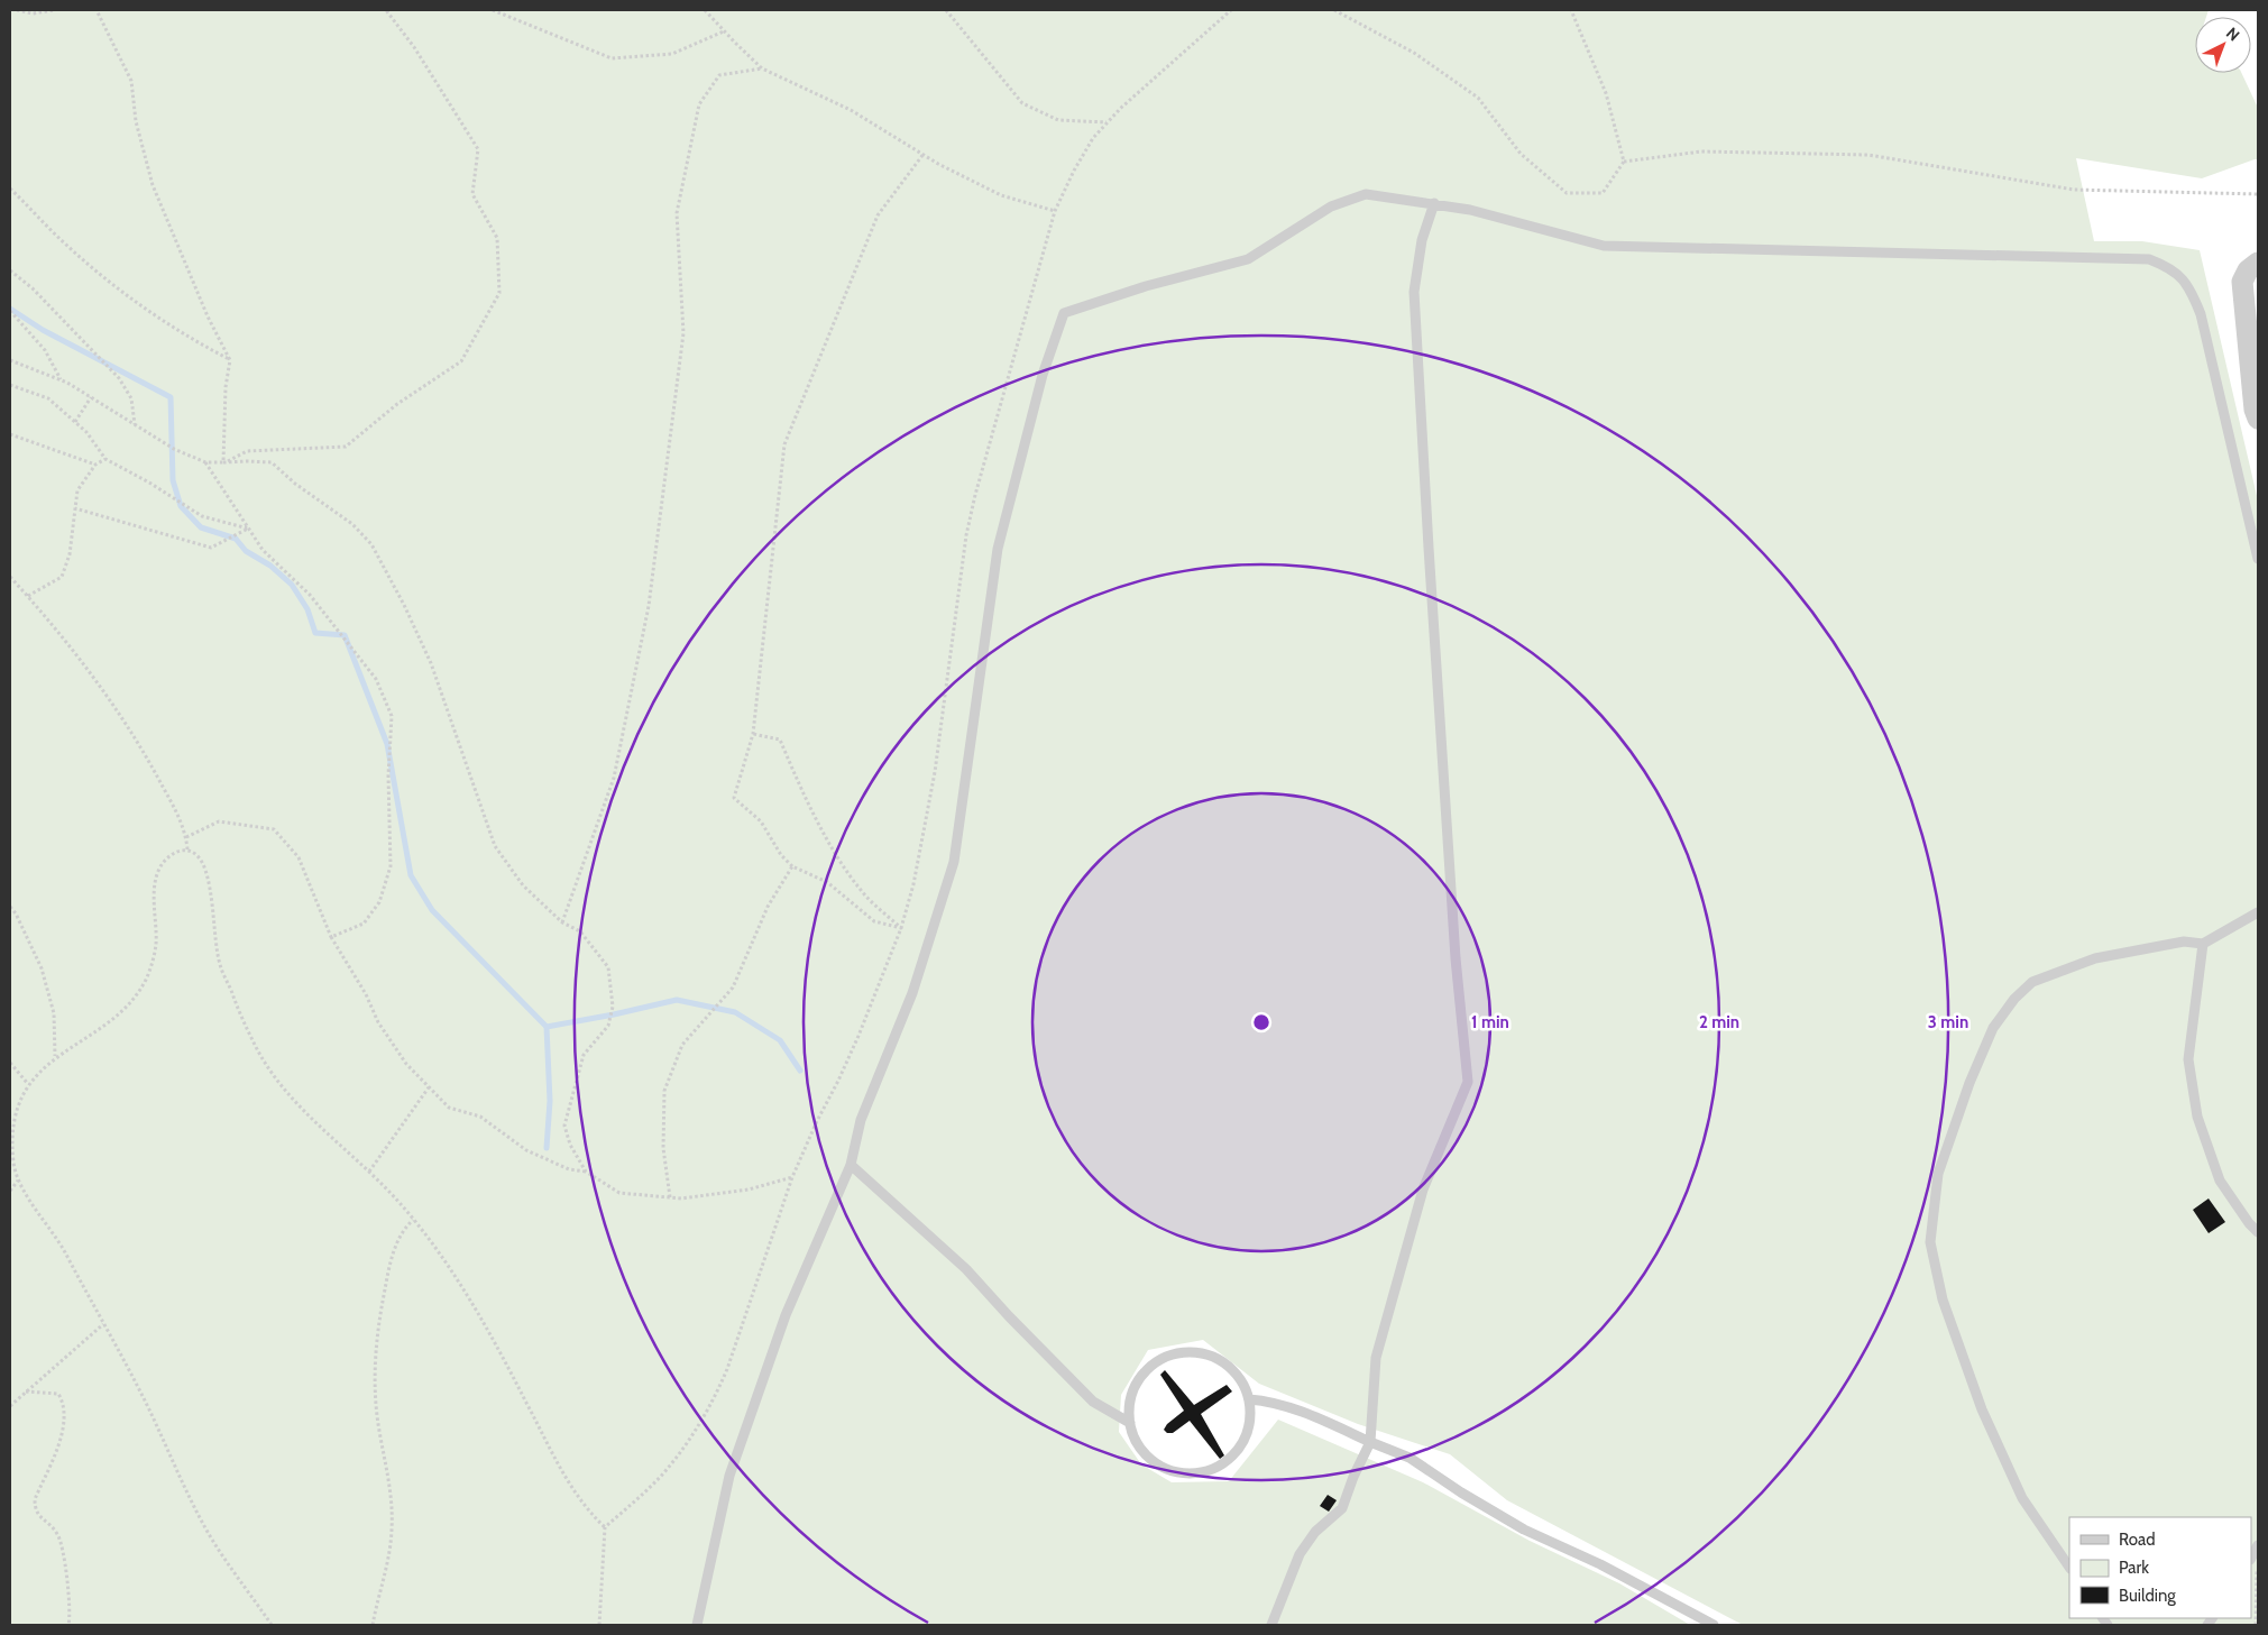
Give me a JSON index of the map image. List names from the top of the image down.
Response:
{
  "legend": ["Road", "Park", "Building"],
  "north": "top right",
  "rings": ["1 min", "2 min", "3 min"]
}
